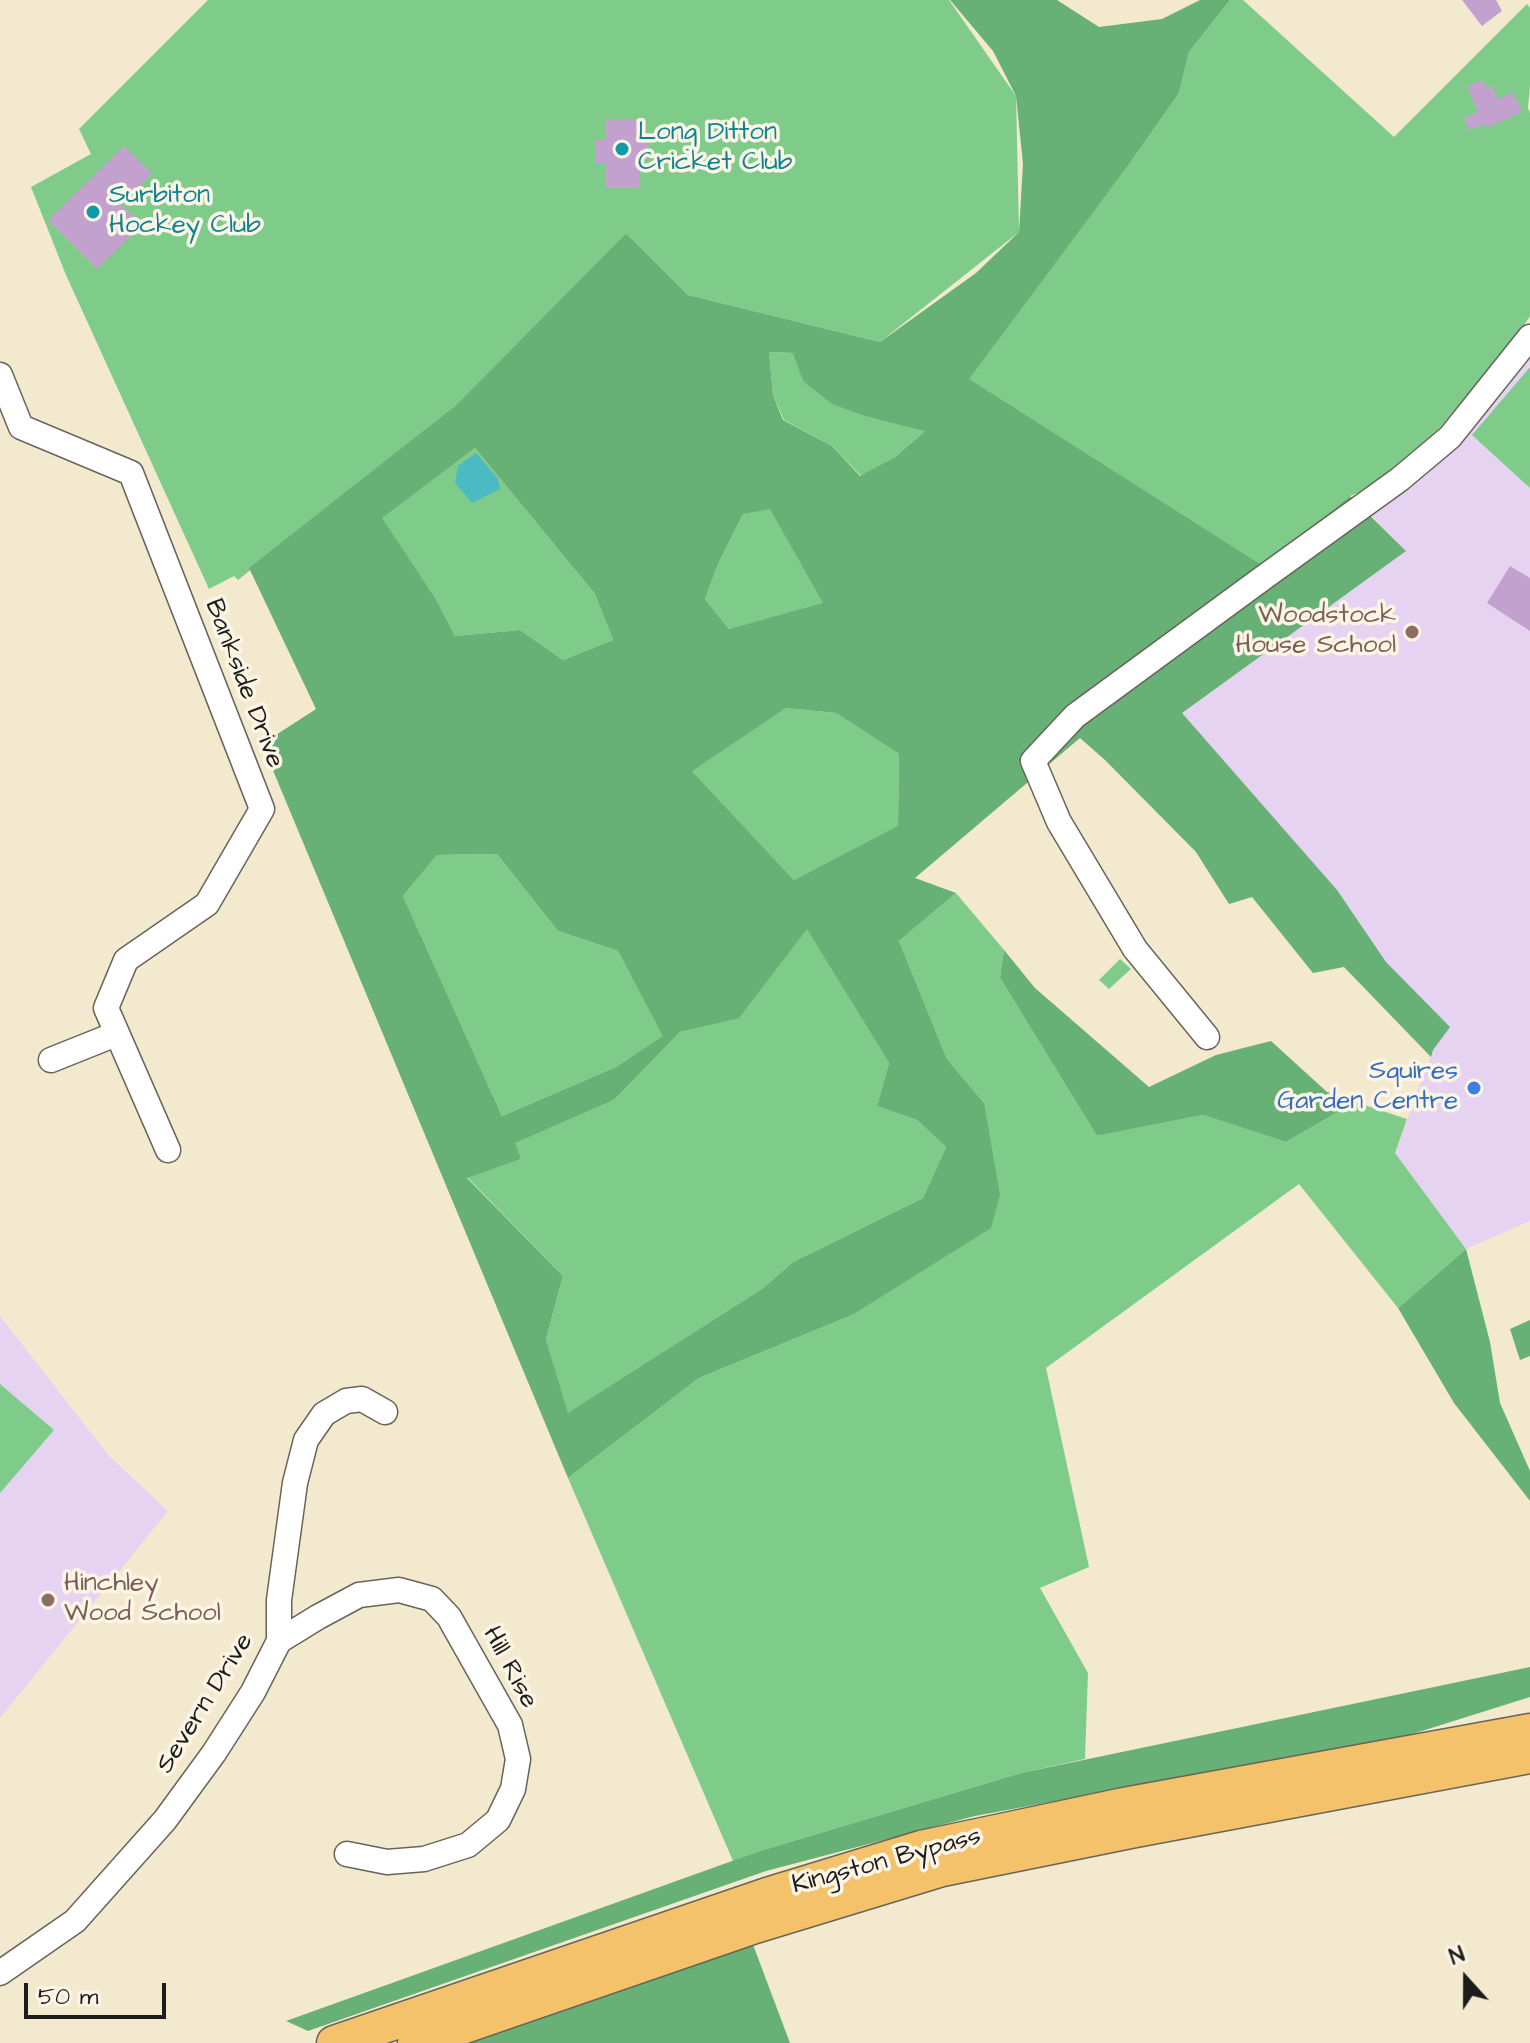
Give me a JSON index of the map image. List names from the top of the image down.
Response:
{
  "streets": {
    "highway": ["Kingston Bypass"],
    "street": ["Bankside Drive", "Hill Rise", "Severn Drive"]
  },
  "crossings": [
    ["Hill Rise", "Severn Drive"]
  ],
  "places": [
    "Long Ditton Cricket Club",
    "Surbiton Hockey Club",
    "Woodstock House School",
    "Squires Garden Centre",
    "Hinchley Wood School"
  ],
  "scale_bar": "50 m",
  "north": "top"
}
